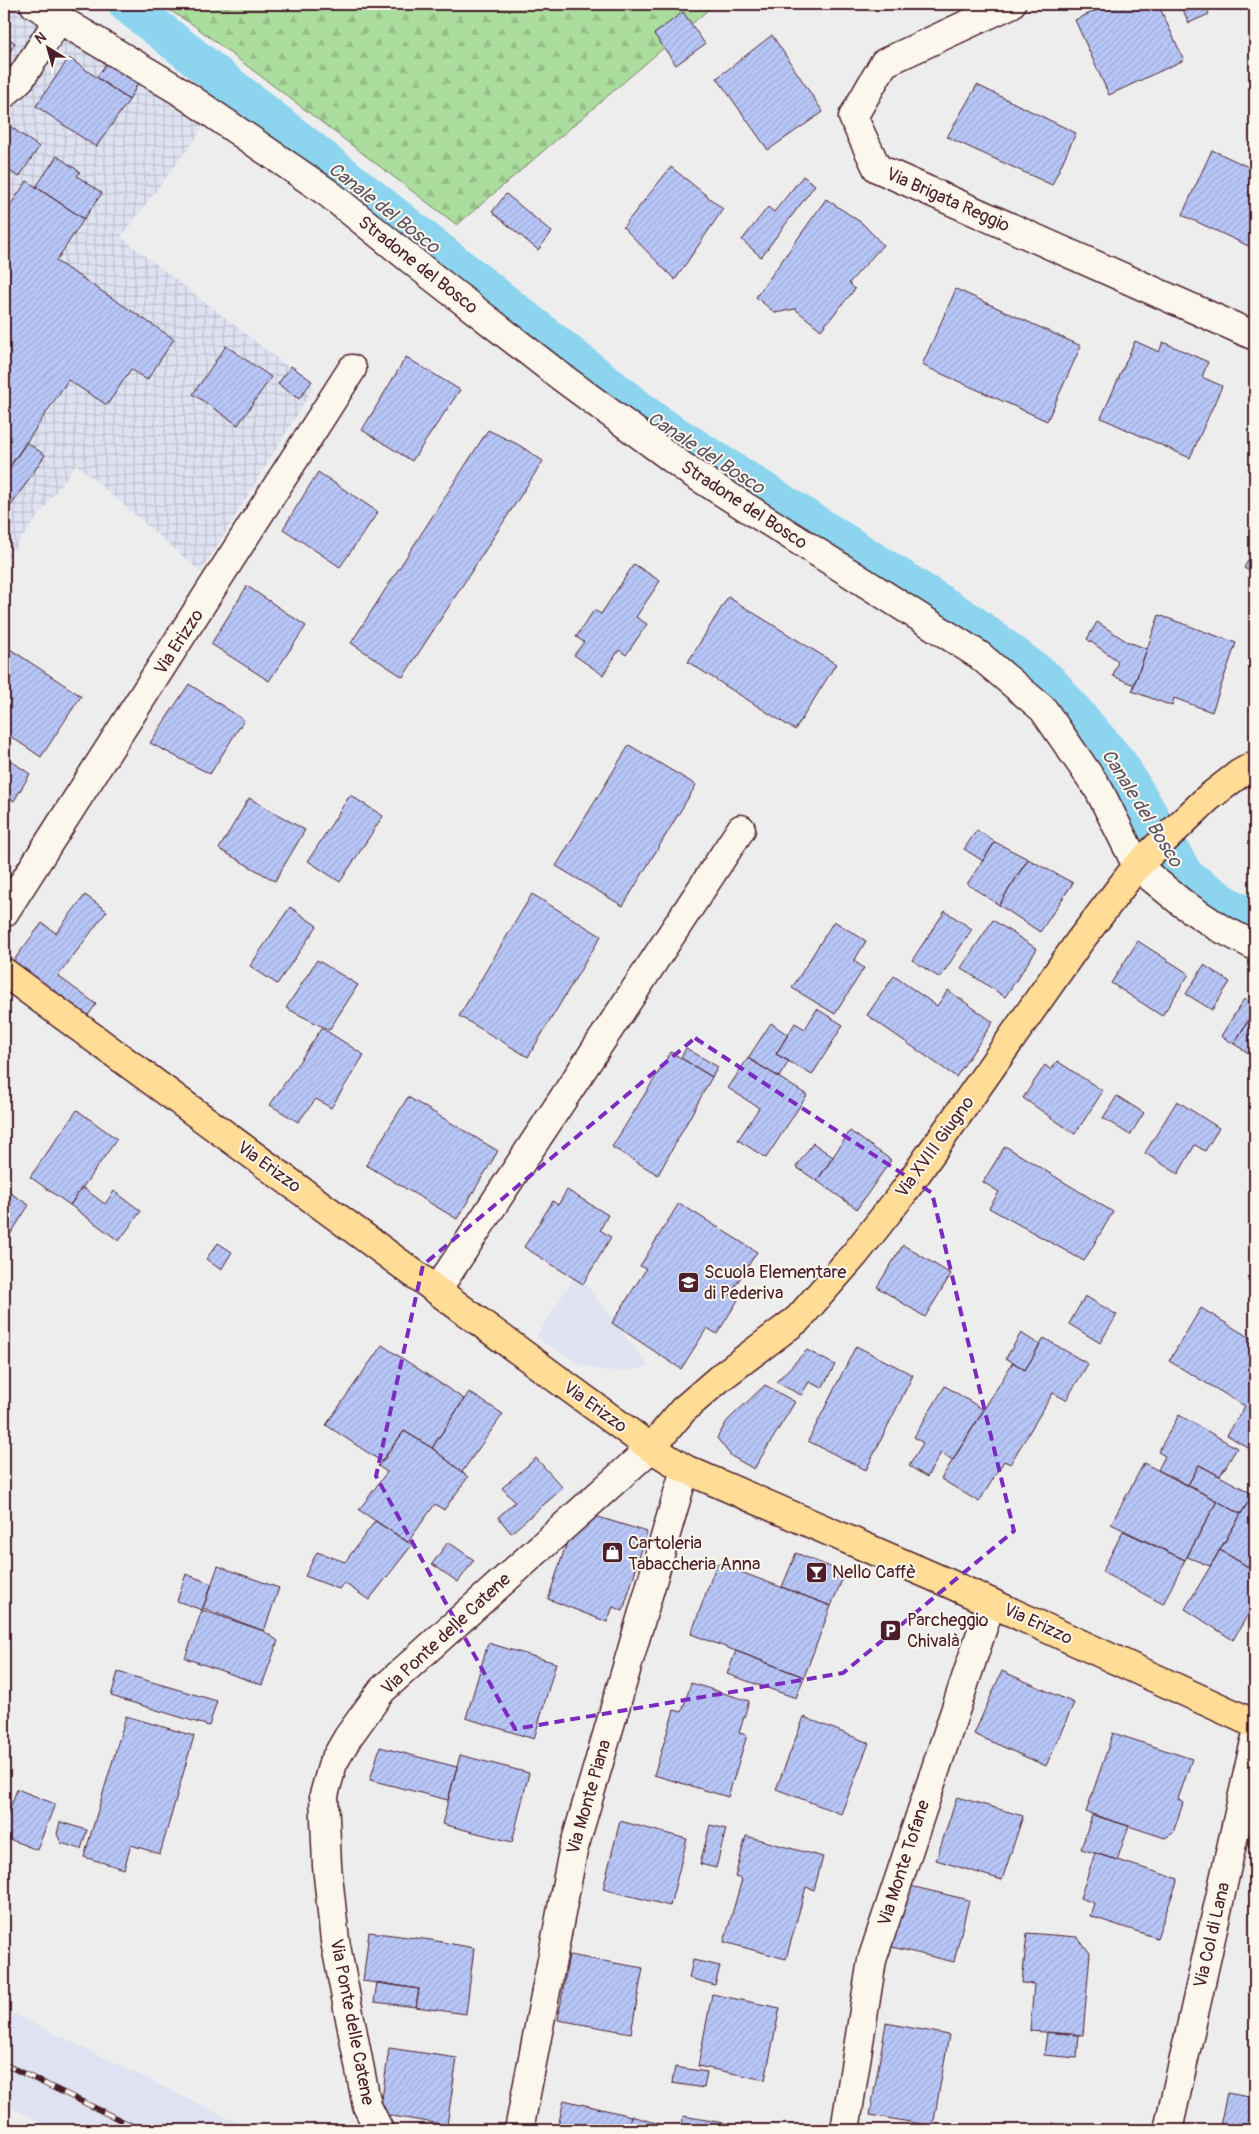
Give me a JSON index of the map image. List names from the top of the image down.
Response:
{
  "streets": {
    "main road": ["Via Erizzo", "Via XVIII Giugno"],
    "street": [
      "Via Brigata Reggio",
      "Stradone del Bosco",
      "Via Ponte delle Catene",
      "Via Monte Piana",
      "Via Monte Tofane",
      "Via Col di Lana"
    ]
  },
  "crossings": [
    ["Stradone del Bosco", "Via XVIII Giugno"],
    ["Via Erizzo", "Via XVIII Giugno"],
    ["Via Erizzo", "Via Ponte delle Catene"],
    ["Via Erizzo", "Via Monte Piana"],
    ["Via Erizzo", "Via Monte Tofane"],
    ["Via XVIII Giugno", "Via Ponte delle Catene"]
  ],
  "water": ["Canale del Bosco"],
  "places": {
    "school or university": ["Scuola Elementare di Pederiva"],
    "shop": ["Cartoleria Tabaccheria Anna"],
    "bar": ["Nello Caffè"],
    "parking": ["Parcheggio Chivalà"]
  },
  "north": "top left"
}
